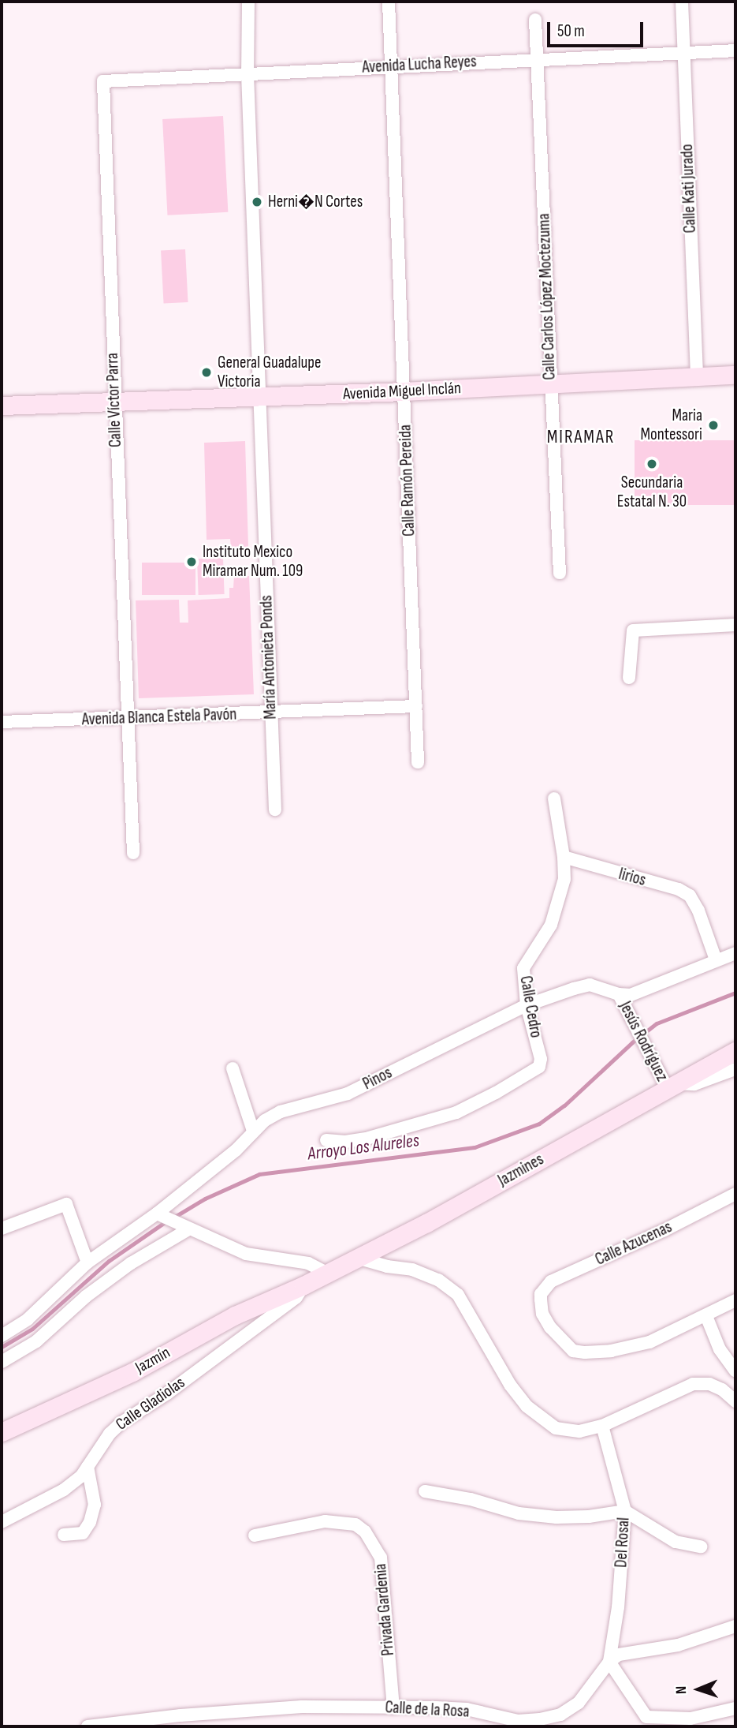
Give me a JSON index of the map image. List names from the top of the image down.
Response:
{
  "streets": {
    "main road": ["Avenida Miguel Inclán", "Jazmines", "Jazmín"],
    "street": [
      "Avenida Lucha Reyes",
      "Calle Kati Jurado",
      "Calle Carlos López Moctezuma",
      "Calle Víctor Parra",
      "Calle Ramón Pereida",
      "María Antonieta Ponds",
      "Avenida Blanca Estela Pavón",
      "lirios",
      "Calle Cedro",
      "Jesús Rodríguez",
      "Pinos",
      "Calle Azucenas",
      "Calle Gladiolas",
      "Del Rosal",
      "Privada Gardenia",
      "Calle de la Rosa"
    ]
  },
  "crossings": [
    ["Avenida Lucha Reyes", "Calle Kati Jurado"],
    ["Avenida Lucha Reyes", "Calle Carlos López Moctezuma"],
    ["Avenida Lucha Reyes", "Calle Víctor Parra"],
    ["Avenida Lucha Reyes", "Calle Ramón Pereida"],
    ["Avenida Lucha Reyes", "María Antonieta Ponds"],
    ["Calle Kati Jurado", "Avenida Miguel Inclán"],
    ["Calle Carlos López Moctezuma", "Avenida Miguel Inclán"],
    ["Avenida Miguel Inclán", "Calle Víctor Parra"],
    ["Avenida Miguel Inclán", "Calle Ramón Pereida"],
    ["Avenida Miguel Inclán", "María Antonieta Ponds"],
    ["Calle Víctor Parra", "Avenida Blanca Estela Pavón"],
    ["Calle Ramón Pereida", "Avenida Blanca Estela Pavón"],
    ["María Antonieta Ponds", "Avenida Blanca Estela Pavón"],
    ["lirios", "Calle Cedro"],
    ["Calle Cedro", "Pinos"],
    ["Jesús Rodríguez", "Pinos"],
    ["Jesús Rodríguez", "Jazmines"],
    ["Jazmines", "Jazmín"],
    ["Jazmines", "Calle Gladiolas"],
    ["Jazmín", "Calle Gladiolas"],
    ["Del Rosal", "Calle de la Rosa"],
    ["Privada Gardenia", "Calle de la Rosa"]
  ],
  "districts": ["MIRAMAR"],
  "water": ["Arroyo Los Alureles"],
  "places": [
    "Herni�N Cortes",
    "General Guadalupe Victoria",
    "Maria Montessori",
    "Secundaria Estatal N. 30",
    "Instituto Mexico Miramar Num. 109"
  ],
  "scale_bar": "50 m",
  "north": "left"
}
